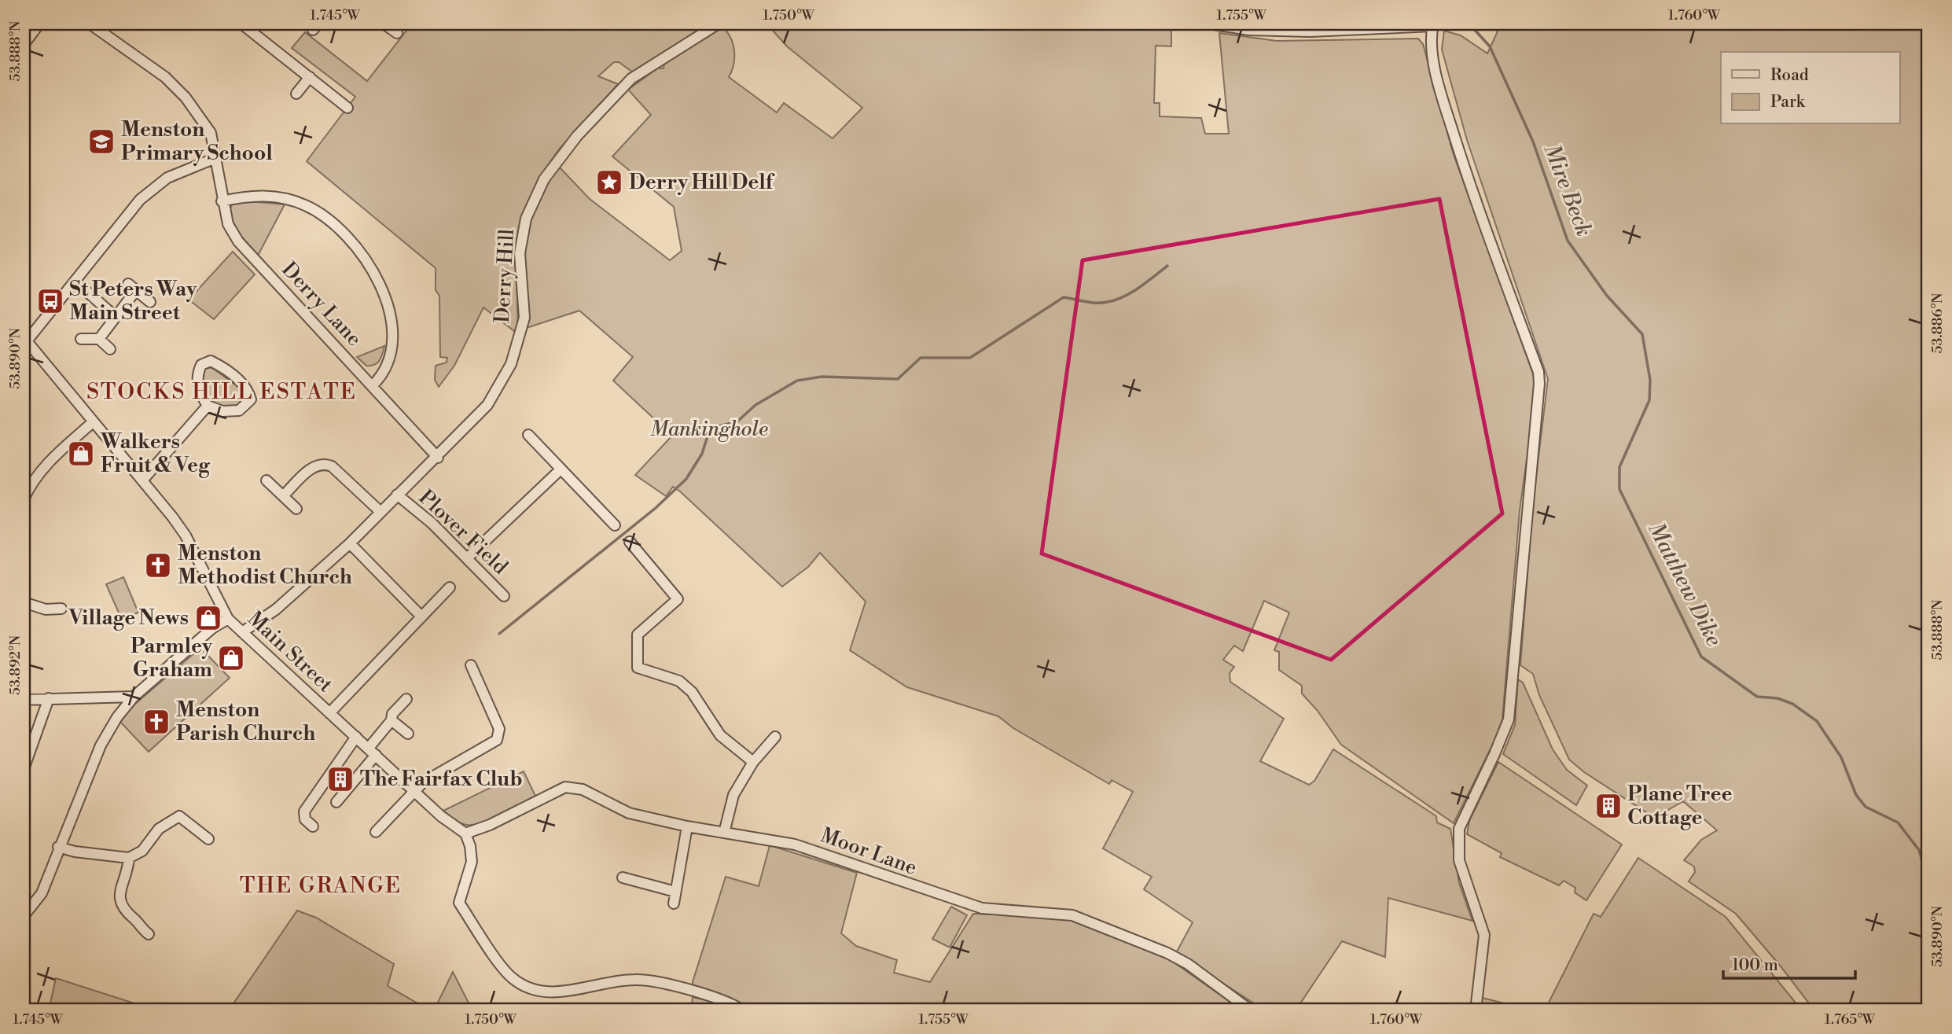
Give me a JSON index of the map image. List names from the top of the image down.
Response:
{
  "streets": {
    "street": [
      "Derry Hill",
      "Derry Lane",
      "Plover Field",
      "Main Street",
      "Moor Lane"
    ]
  },
  "crossings": [
    ["Derry Hill", "Derry Lane"],
    ["Derry Hill", "Plover Field"],
    ["Derry Hill", "Main Street"],
    ["Main Street", "Moor Lane"]
  ],
  "districts": ["STOCKS HILL ESTATE", "THE GRANGE"],
  "water": ["Mire Beck", "Matthew Dike"],
  "parks": ["Mankinghole"],
  "places": {
    "school or university": ["Menston Primary School"],
    "place": ["Derry Hill Delf"],
    "bus stop": ["St Peters Way Main Street"],
    "shop": ["Walkers Fruit & Veg", "Village News", "Parmley Graham"],
    "church": ["Menston Methodist Church", "Menston Parish Church"],
    "building": ["The Fairfax Club", "Plane Tree Cottage"]
  },
  "legend": ["Road", "Park"],
  "scale_bar": "100 m",
  "coordinates": [
    "1.745°W",
    "1.750°W",
    "1.755°W",
    "1.760°W",
    "53.888°N",
    "53.886°N",
    "53.890°N",
    "53.892°N",
    "1.765°W"
  ]
}
